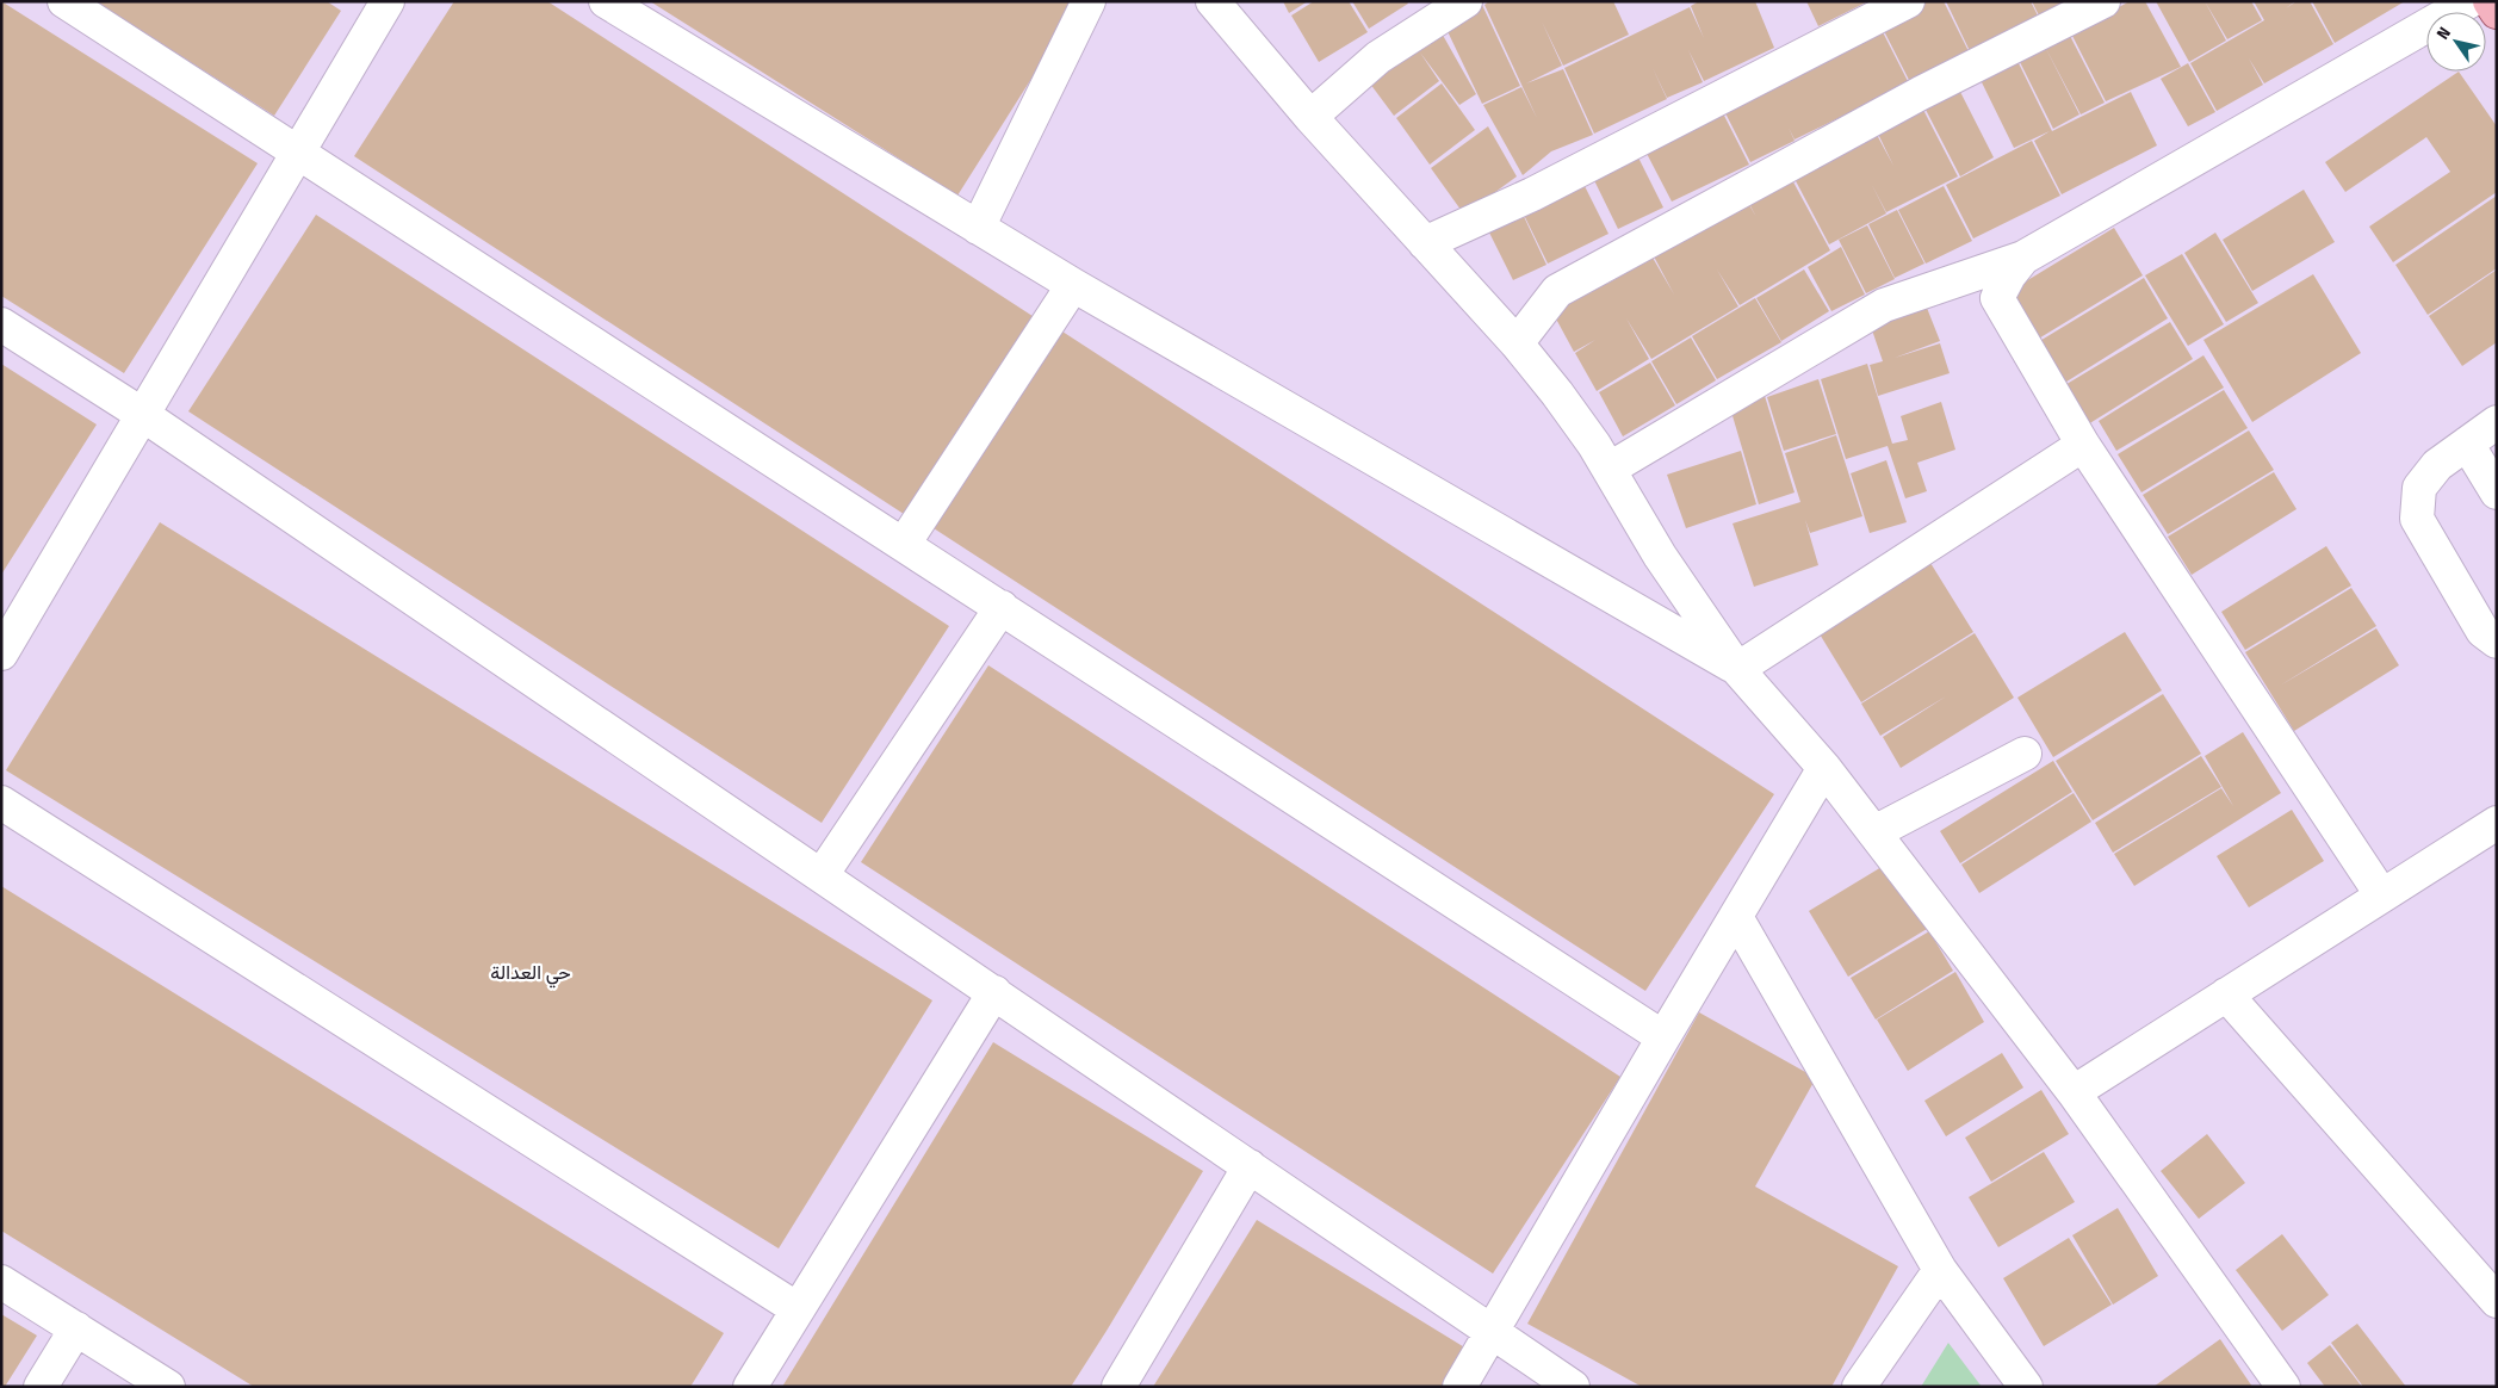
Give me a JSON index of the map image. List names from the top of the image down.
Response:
{
  "districts": ["حي العدالة"],
  "north": "top left"
}
